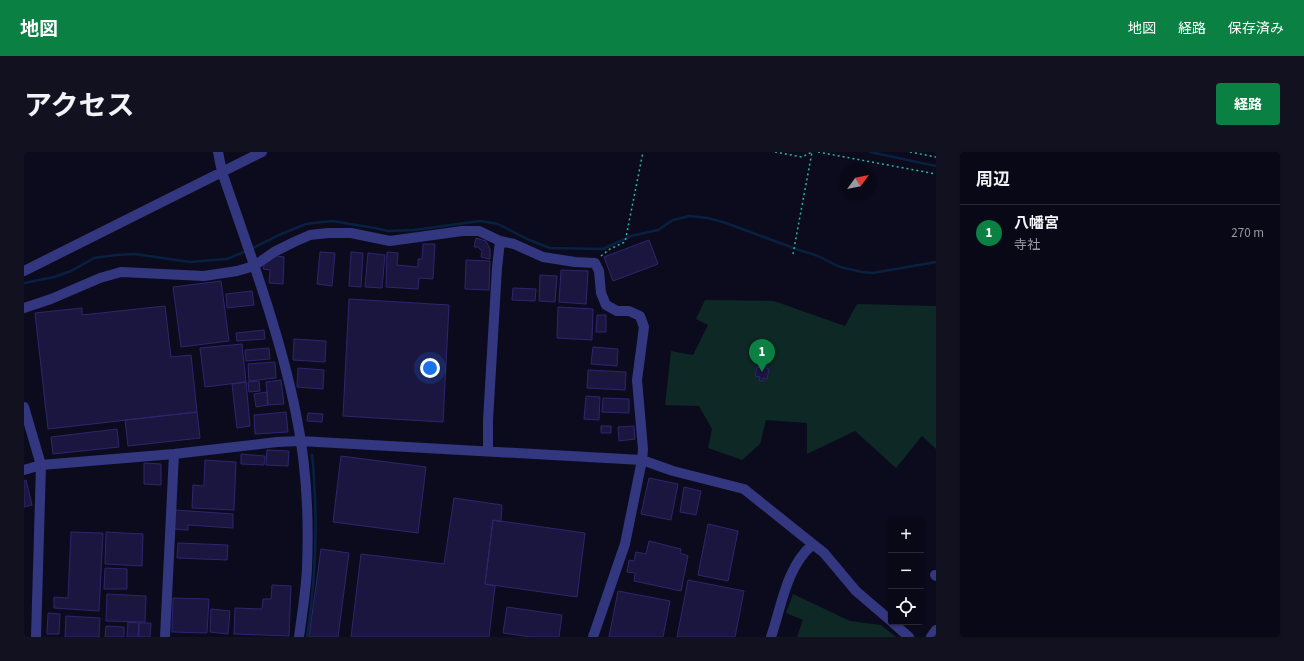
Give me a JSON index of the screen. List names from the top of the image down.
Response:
{
  "north": "top right",
  "page": {
    "header": "地図",
    "nav": ["地図", "経路", "保存済み"],
    "title": "アクセス",
    "buttons": "経路",
    "heading": "周辺",
    "list": [
      {
        "mark": "1",
        "name": "八幡宮",
        "note": "寺社",
        "value": "270 m"
      }
    ],
    "pins": "1",
    "map_buttons": ["+", "−"]
  }
}
